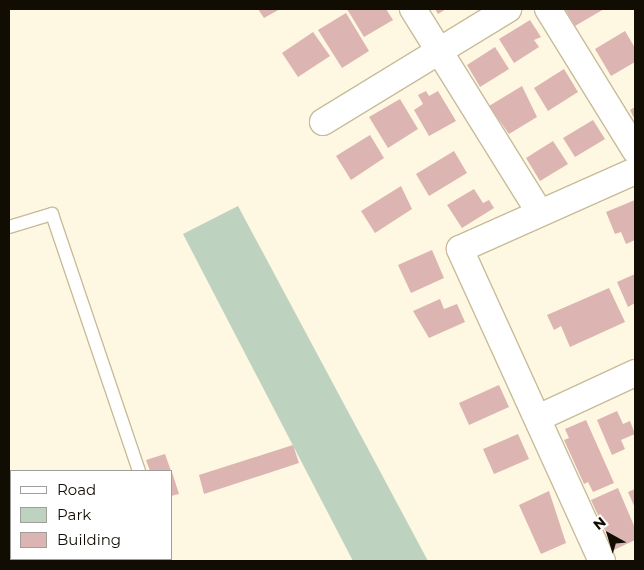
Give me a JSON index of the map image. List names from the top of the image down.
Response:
{
  "legend": ["Road", "Park", "Building"],
  "north": "top left"
}
